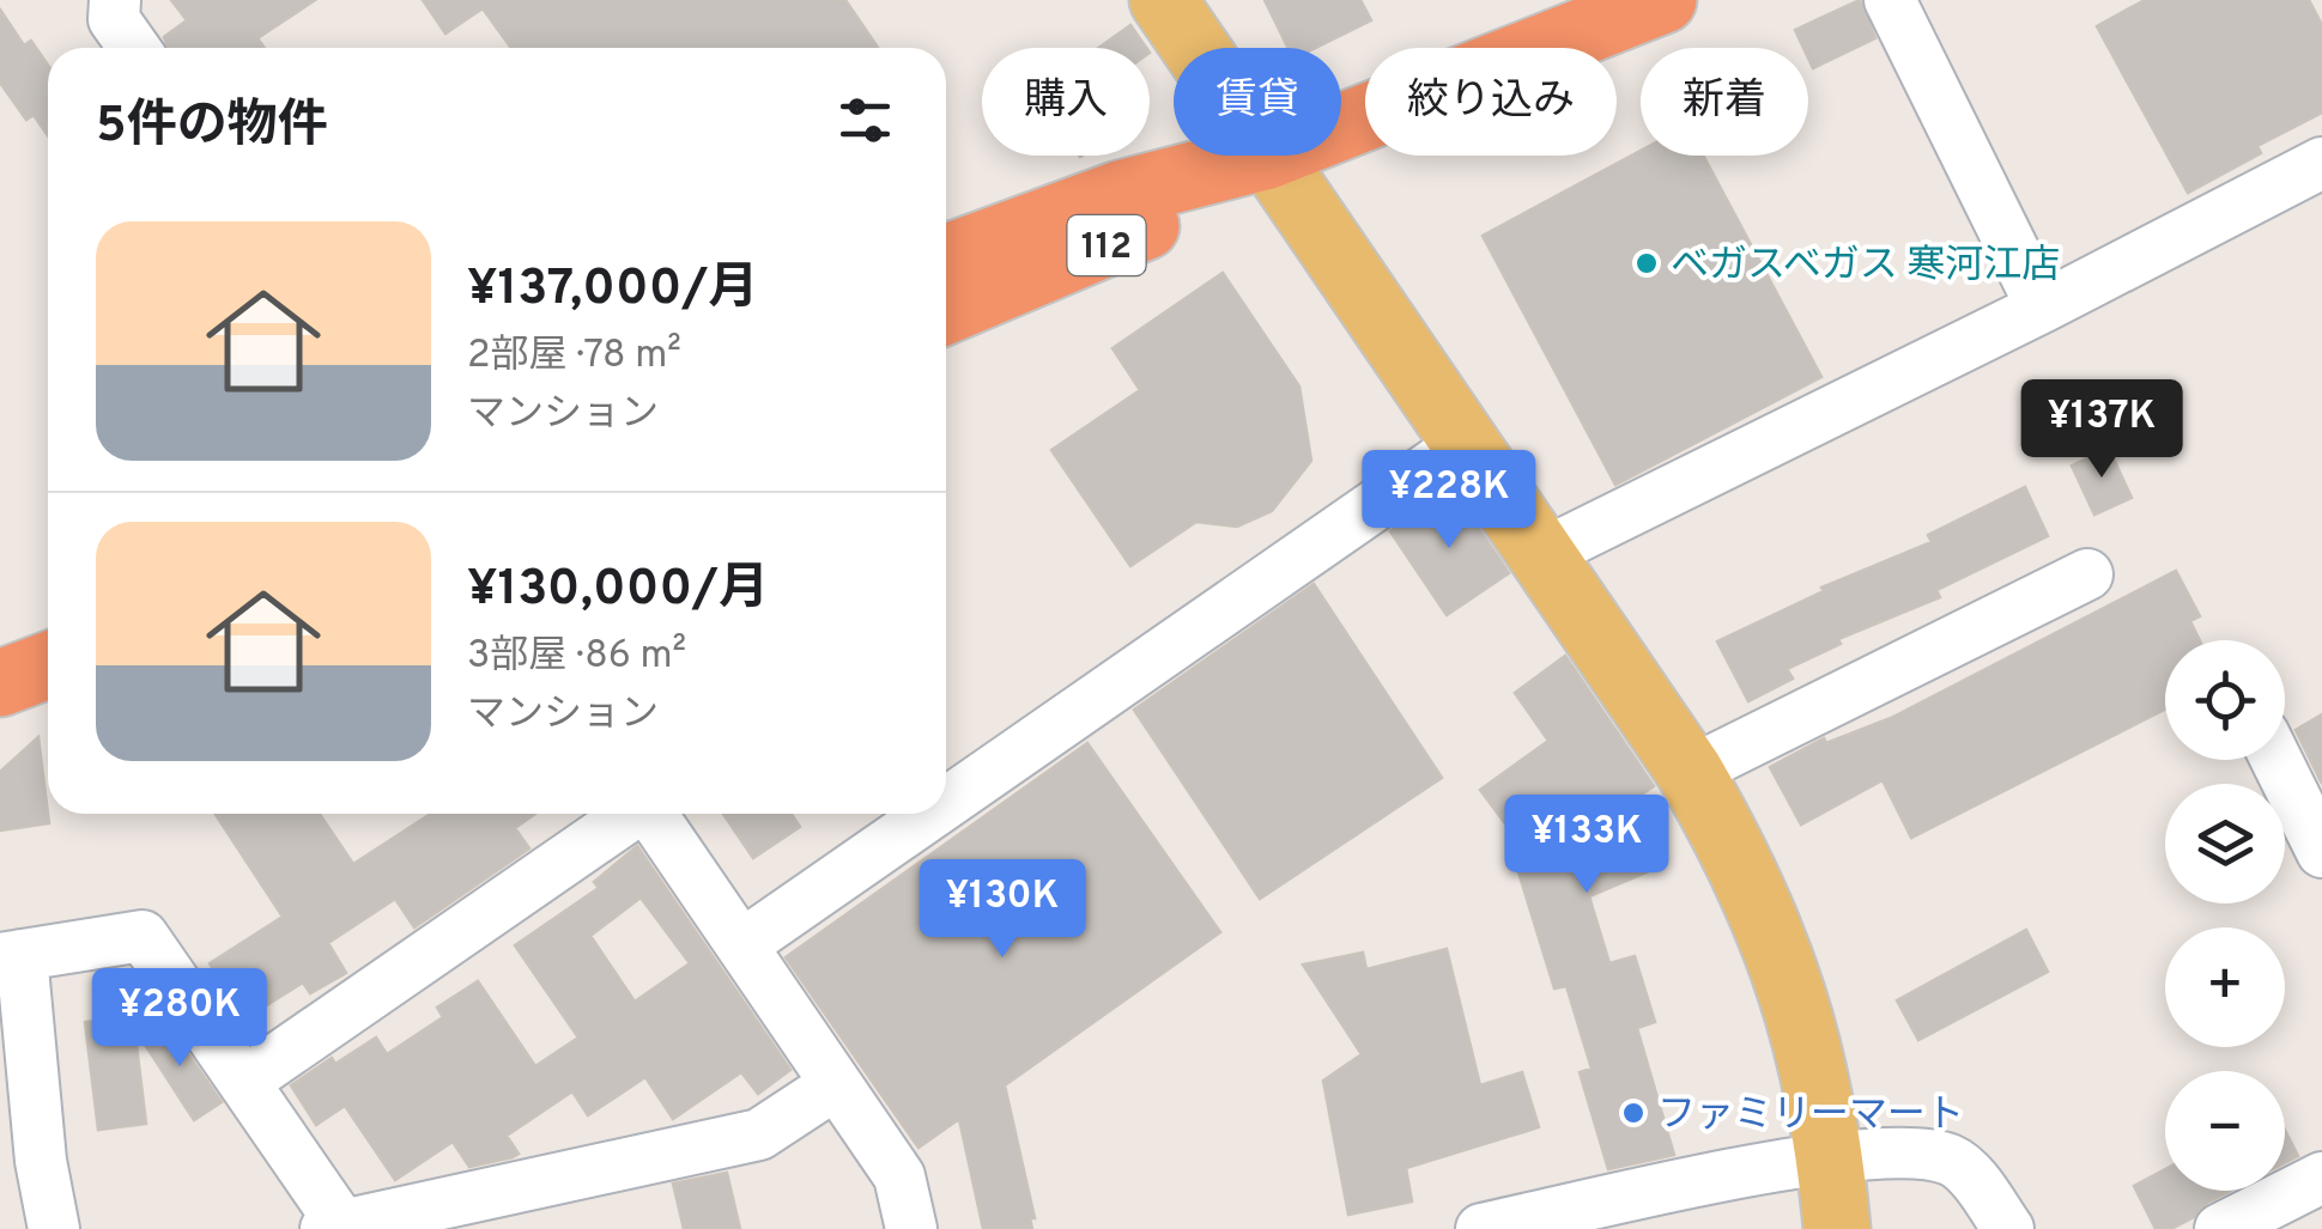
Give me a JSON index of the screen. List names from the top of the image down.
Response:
{
  "streets": {
    "highway": ["112"]
  },
  "places": ["ベガスベガス 寒河江店", "ファミリーマート"],
  "page": {
    "chip": [
      "購入",
      "賃貸",
      "絞り込み",
      "新着"
    ],
    "heading": "5件の物件",
    "list": [
      {
        "name": "¥137,000/月",
        "note": "2部屋 · 78 m² · マンション"
      },
      {
        "name": "¥130,000/月",
        "note": "3部屋 · 86 m² · マンション"
      }
    ],
    "price": [
      "¥137K",
      "¥228K",
      "¥133K",
      "¥130K",
      "¥280K"
    ],
    "map_buttons": ["+", "−"]
  }
}
